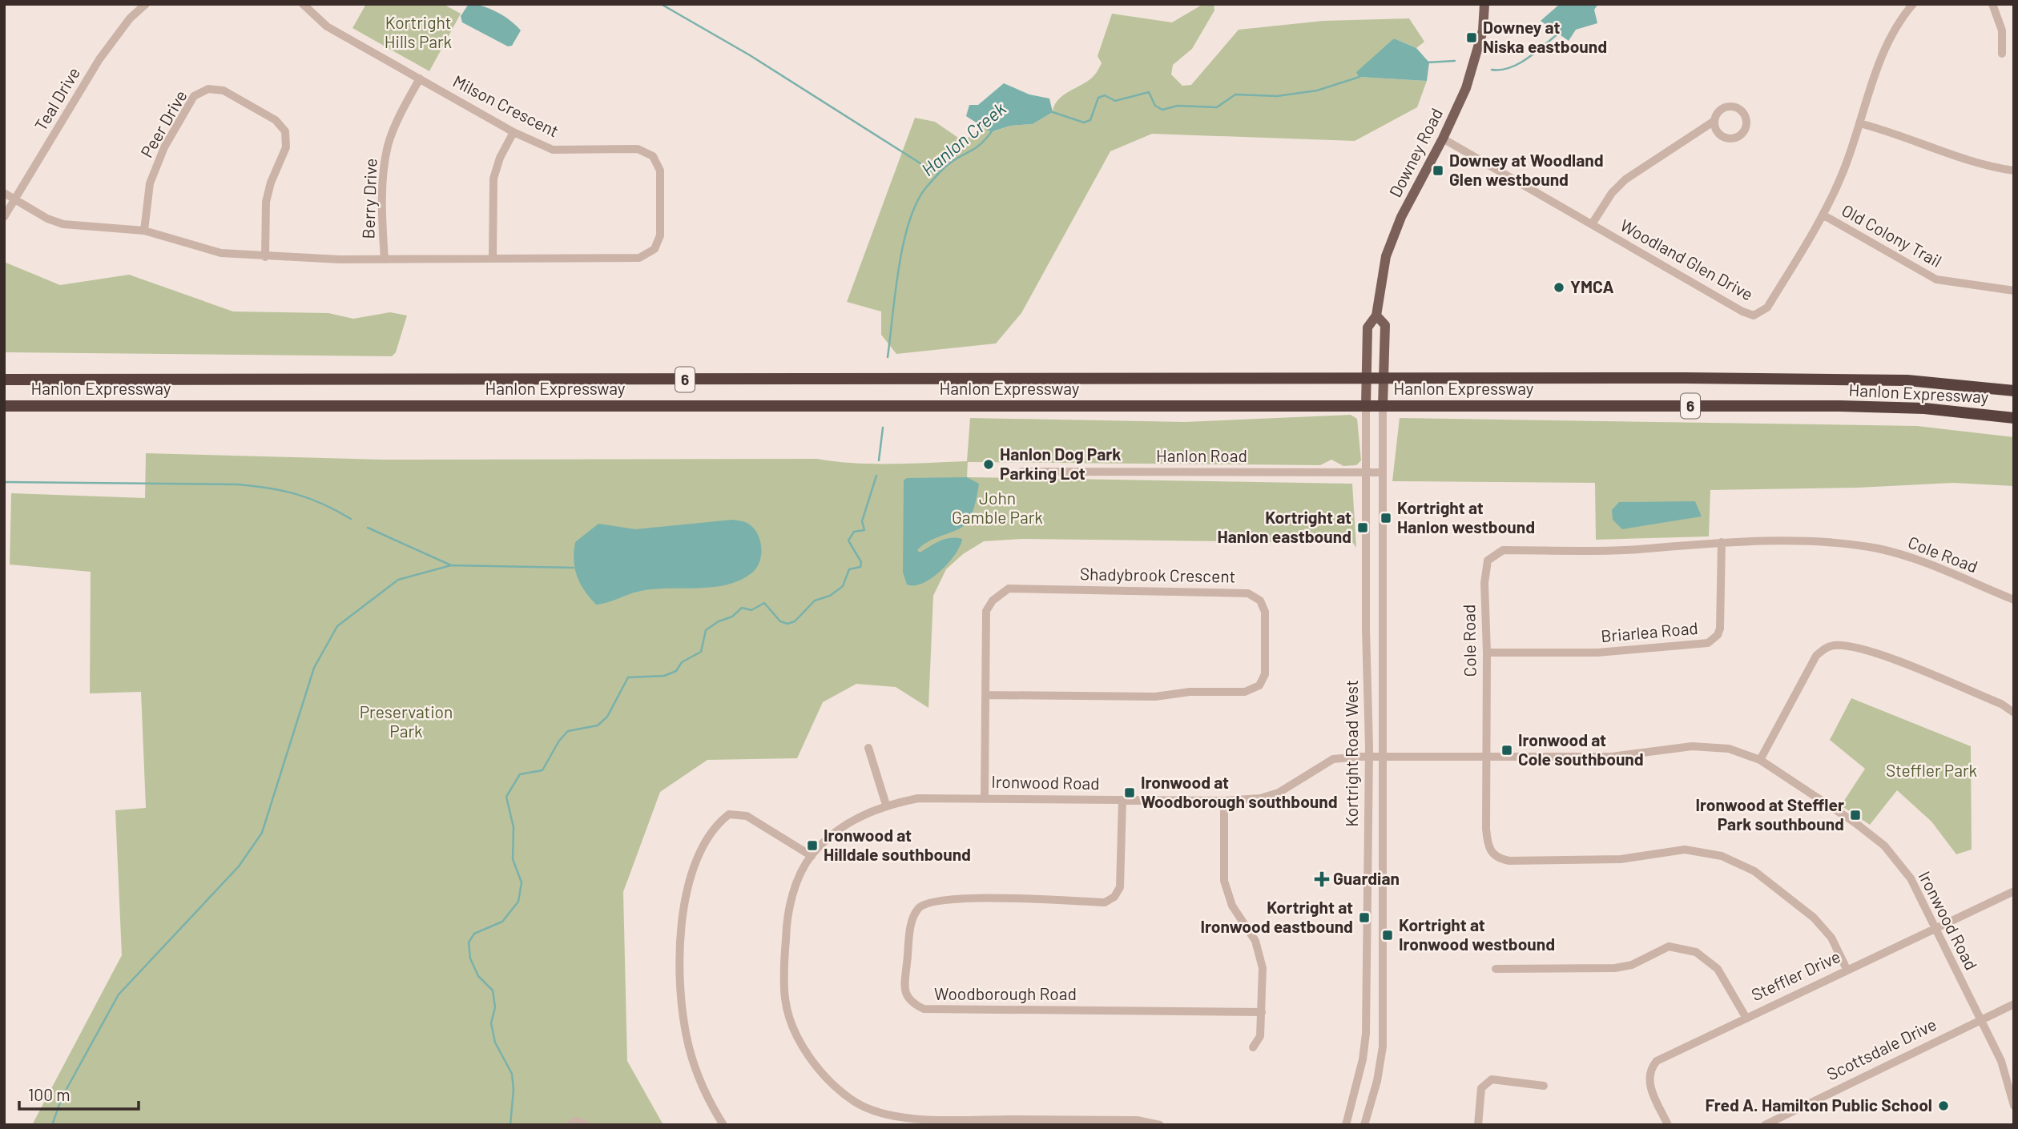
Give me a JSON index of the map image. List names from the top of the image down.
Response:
{
  "streets": {
    "highway": ["6", "Hanlon Expressway"],
    "main road": ["Downey Road", "Kortright Road West"],
    "street": [
      "Teal Drive",
      "Milson Crescent",
      "Peer Drive",
      "Berry Drive",
      "Old Colony Trail",
      "Woodland Glen Drive",
      "Hanlon Road",
      "Cole Road",
      "Shadybrook Crescent",
      "Briarlea Road",
      "Ironwood Road",
      "Steffler Drive",
      "Woodborough Road",
      "Scottsdale Drive"
    ]
  },
  "crossings": [
    ["Milson Crescent", "Peer Drive"],
    ["Milson Crescent", "Berry Drive"],
    ["Downey Road", "Woodland Glen Drive"],
    ["Downey Road", "Hanlon Expressway"],
    ["Downey Road", "Kortright Road West"],
    ["Old Colony Trail", "Woodland Glen Drive"],
    ["Hanlon Expressway", "Kortright Road West"],
    ["Hanlon Road", "Kortright Road West"],
    ["Cole Road", "Briarlea Road"],
    ["Cole Road", "Ironwood Road"],
    ["Cole Road", "Steffler Drive"],
    ["Shadybrook Crescent", "Ironwood Road"],
    ["Kortright Road West", "Ironwood Road"],
    ["Ironwood Road", "Steffler Drive"],
    ["Ironwood Road", "Woodborough Road"],
    ["Ironwood Road", "Scottsdale Drive"]
  ],
  "water": ["Hanlon Creek"],
  "parks": [
    "Kortright Hills Park",
    "John Gamble Park",
    "Preservation Park",
    "Steffler Park"
  ],
  "places": {
    "transit": [
      "Downey at Niska eastbound",
      "Downey at Woodland Glen westbound",
      "Kortright at Hanlon westbound",
      "Kortright at Hanlon eastbound",
      "Ironwood at Cole southbound",
      "Ironwood at Woodborough southbound",
      "Ironwood at Steffler Park southbound",
      "Ironwood at Hilldale southbound",
      "Kortright at Ironwood eastbound",
      "Kortright at Ironwood westbound"
    ],
    "other": ["YMCA", "Hanlon Dog Park Parking Lot", "Fred A. Hamilton Public School"],
    "health": ["Guardian"]
  },
  "scale_bar": "100 m"
}
